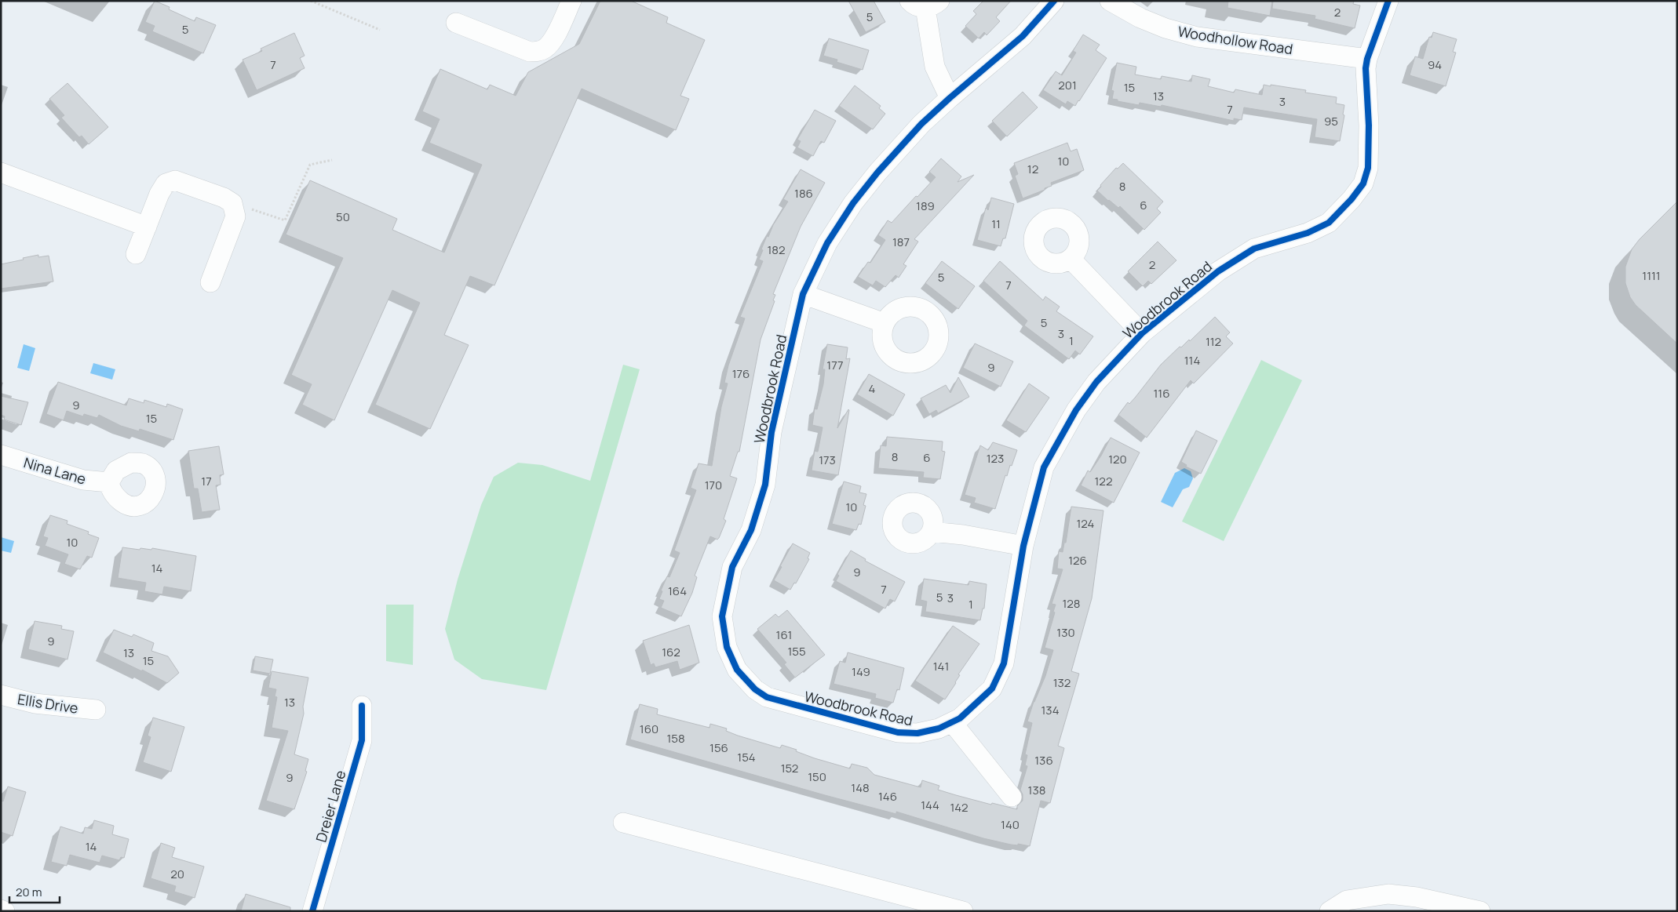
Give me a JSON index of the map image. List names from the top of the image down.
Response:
{
  "streets": {
    "street": [
      "Woodhollow Road",
      "Woodbrook Road",
      "Nina Lane",
      "Ellis Drive",
      "Dreier Lane"
    ]
  },
  "crossings": [
    ["Woodhollow Road", "Woodbrook Road"]
  ],
  "house_numbers": [
    "2",
    "5",
    "5",
    "7",
    "94",
    "201",
    "15",
    "13",
    "3",
    "7",
    "95",
    "10",
    "12",
    "8",
    "186",
    "6",
    "189",
    "50",
    "11",
    "187",
    "182",
    "2",
    "1111",
    "5",
    "7",
    "5",
    "3",
    "1",
    "112",
    "114",
    "177",
    "9",
    "176",
    "4",
    "116",
    "9",
    "15",
    "8",
    "6",
    "123",
    "120",
    "173",
    "17",
    "122",
    "170",
    "10",
    "124",
    "10",
    "126",
    "14",
    "9",
    "7",
    "164",
    "5",
    "3",
    "128",
    "1",
    "130",
    "161",
    "9",
    "155",
    "162",
    "13",
    "15",
    "141",
    "149",
    "132",
    "13",
    "134",
    "160",
    "158",
    "156",
    "154",
    "136",
    "152",
    "150",
    "9",
    "148",
    "138",
    "146",
    "144",
    "142",
    "140",
    "14",
    "20"
  ],
  "scale_bar": "20 m"
}
